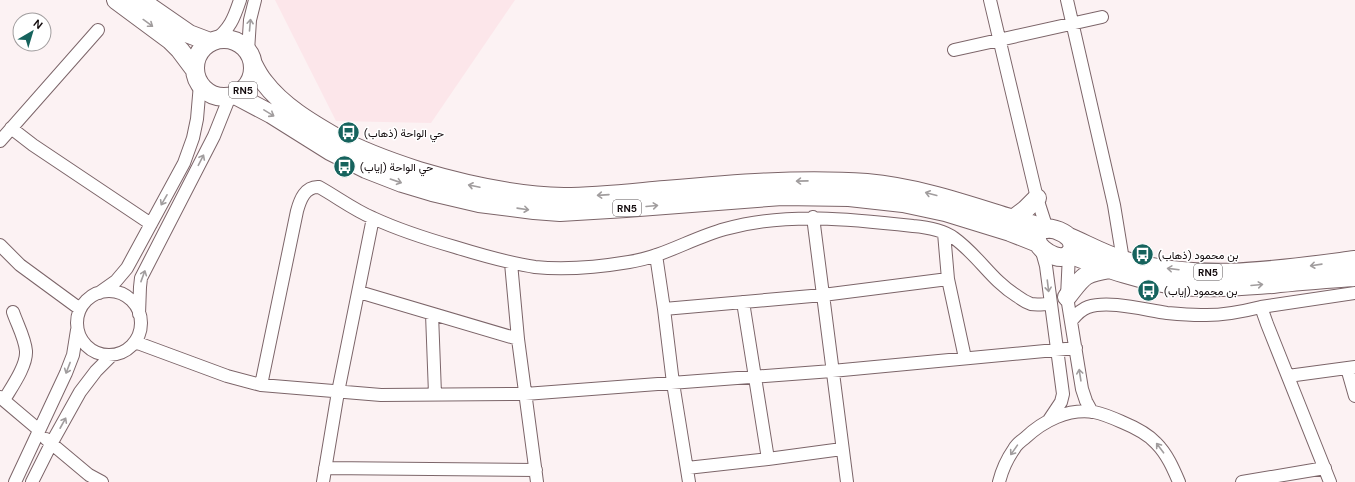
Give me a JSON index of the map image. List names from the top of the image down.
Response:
{
  "streets": {
    "highway": ["RN5"]
  },
  "places": {
    "bus stop": [
      "حي الواحة (ذهاب)",
      "حي الواحة (إياب)",
      "بن محمود (ذهاب)",
      "بن محمود (إياب)"
    ]
  },
  "north": "top right"
}
